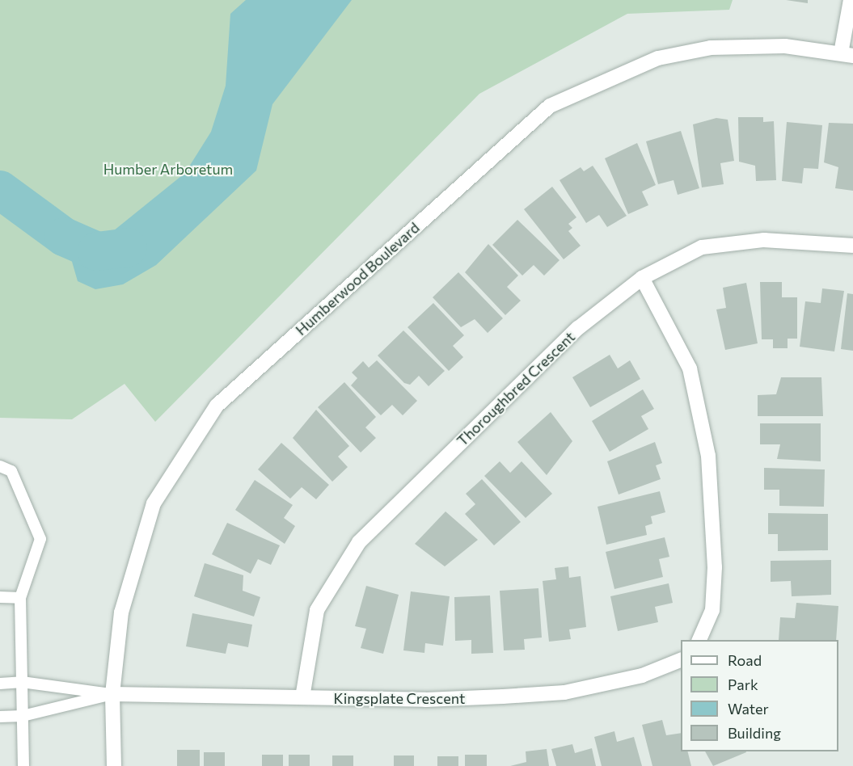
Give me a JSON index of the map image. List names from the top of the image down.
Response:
{
  "streets": {
    "street": ["Humberwood Boulevard", "Thoroughbred Crescent", "Kingsplate Crescent"]
  },
  "crossings": [
    ["Humberwood Boulevard", "Kingsplate Crescent"],
    ["Thoroughbred Crescent", "Kingsplate Crescent"]
  ],
  "parks": ["Humber Arboretum"],
  "legend": [
    "Road",
    "Park",
    "Water",
    "Building"
  ]
}
